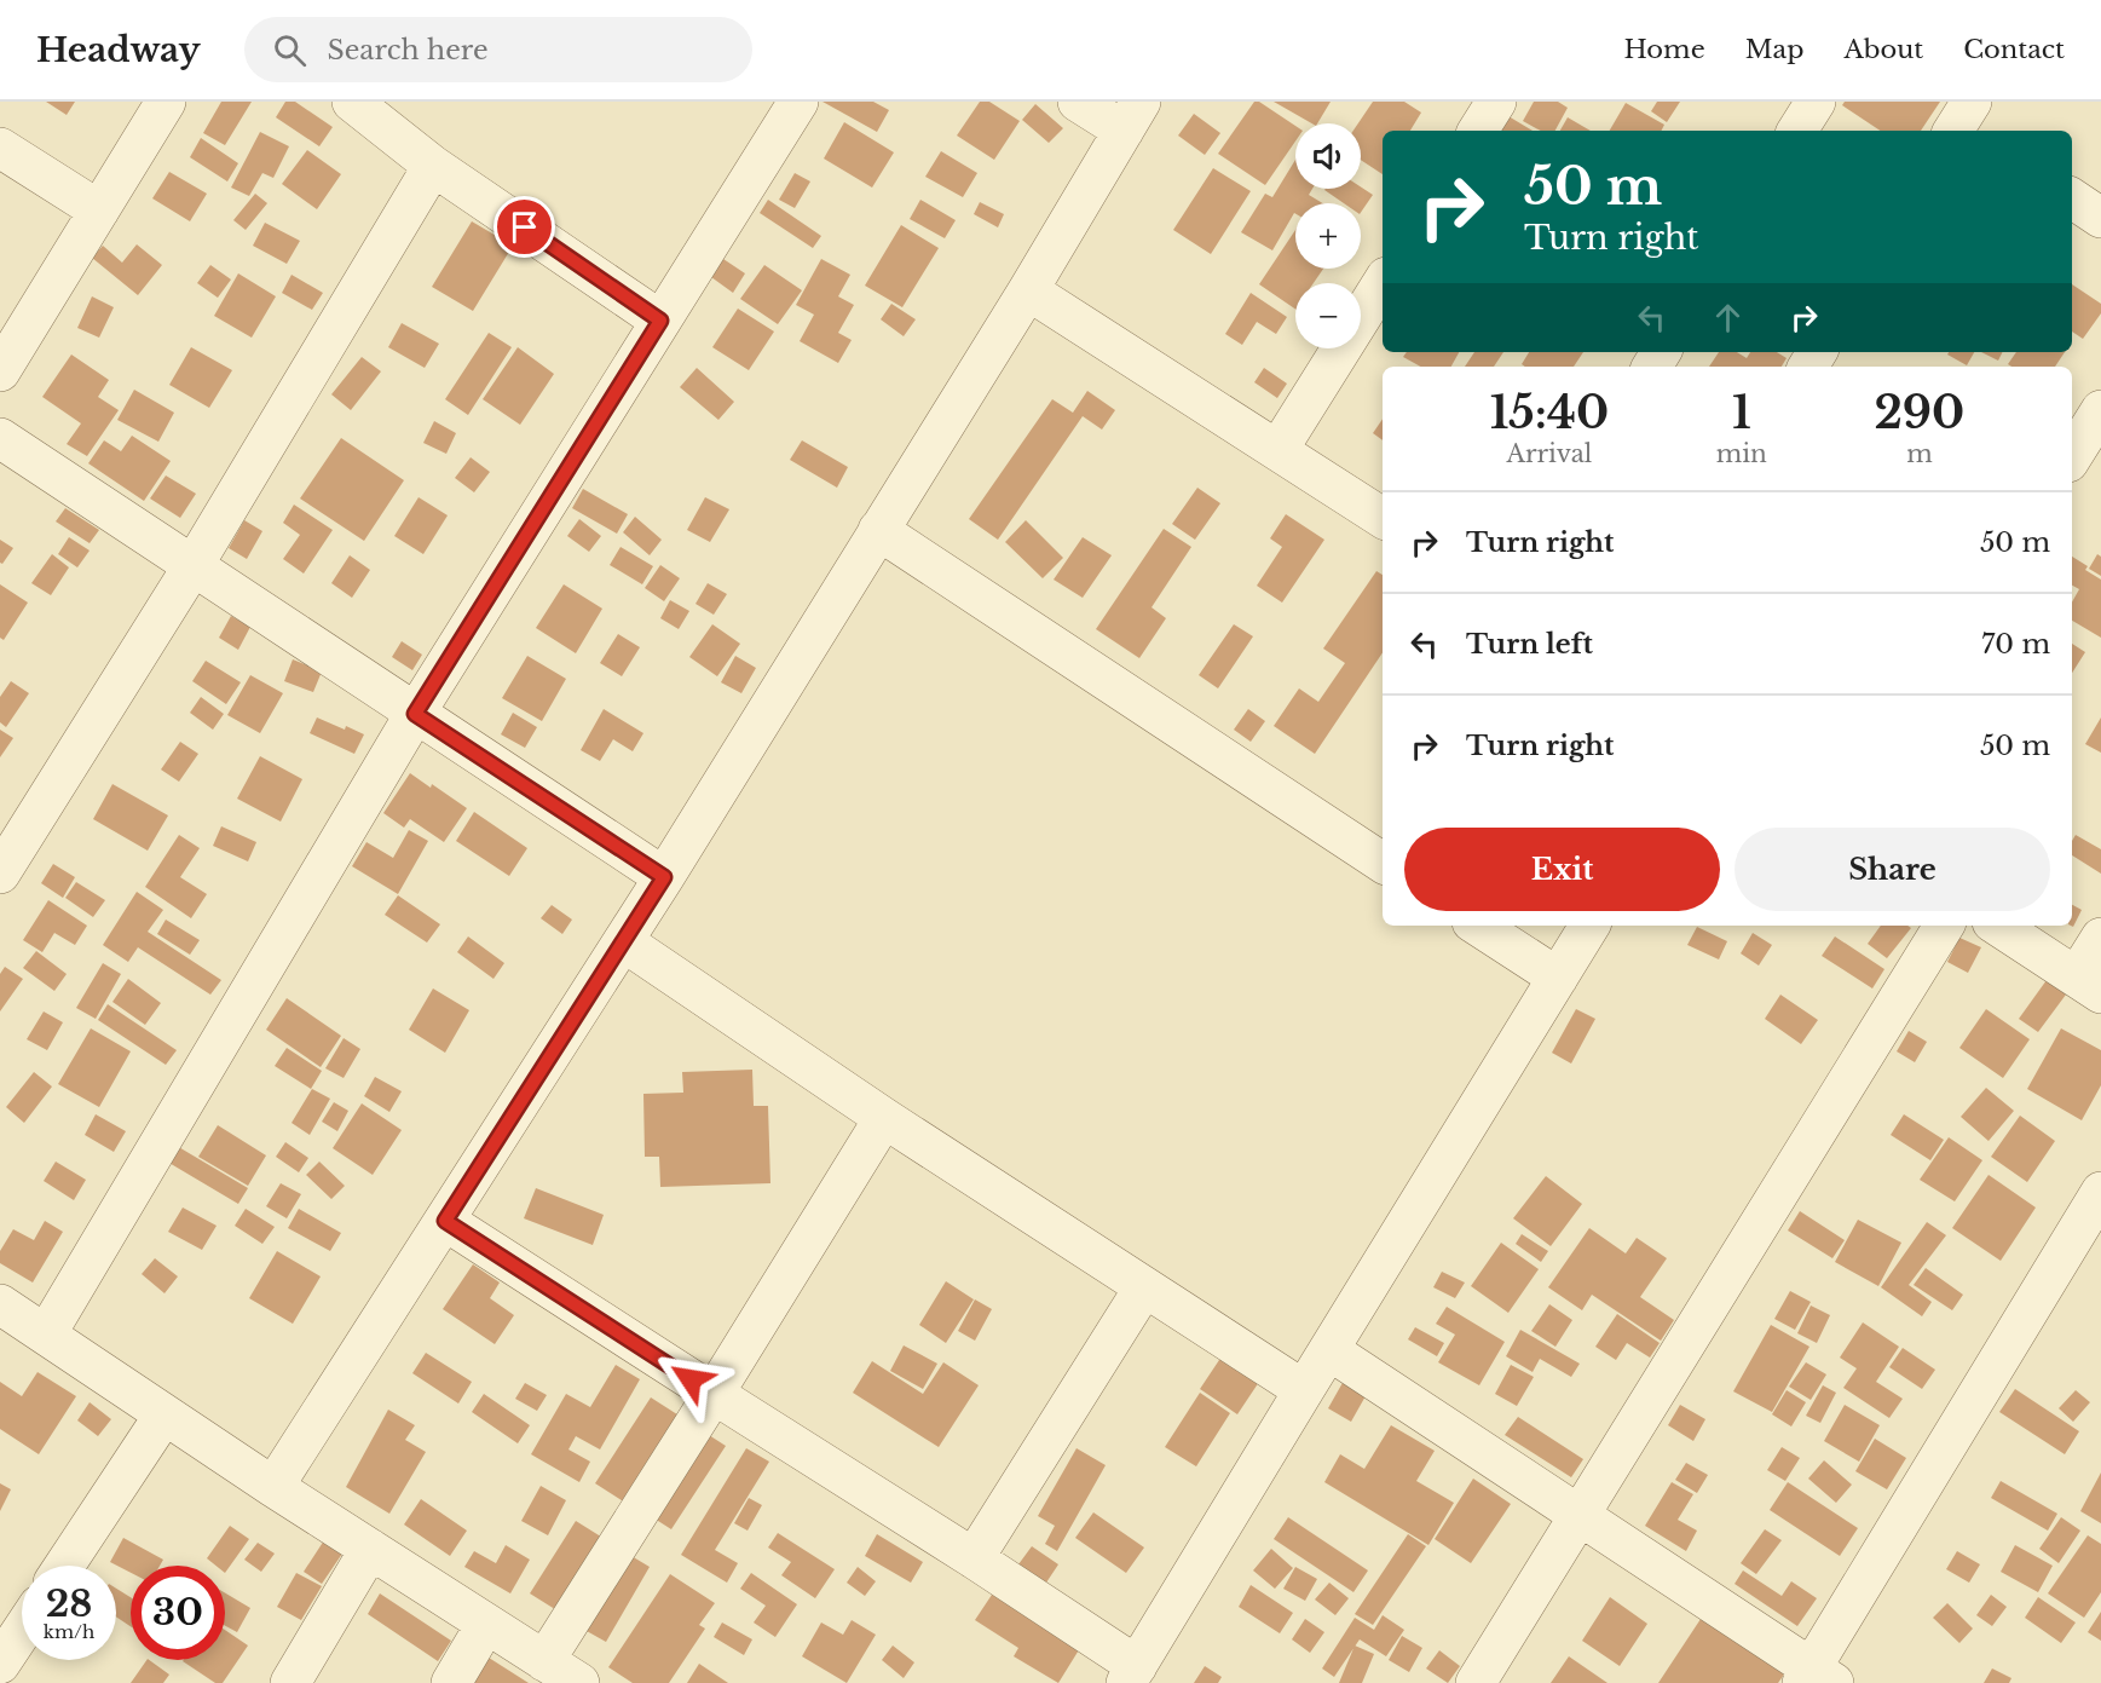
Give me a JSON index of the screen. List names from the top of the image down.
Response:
{
  "page": {
    "header": "Headway",
    "search": "Search here",
    "nav": [
      "Home",
      "Map",
      "About",
      "Contact"
    ],
    "map_buttons": ["+", "−"],
    "turn": ["50 m", "Turn right"],
    "eta": [
      "15:40",
      "Arrival",
      "1",
      "min",
      "290",
      "m"
    ],
    "list": [
      {
        "name": "Turn right",
        "value": "50 m"
      },
      {
        "name": "Turn left",
        "value": "70 m"
      },
      {
        "name": "Turn right",
        "value": "50 m"
      }
    ],
    "buttons": ["Exit", "Share"],
    "speed": "28 km/h",
    "limit": "30"
  }
}
